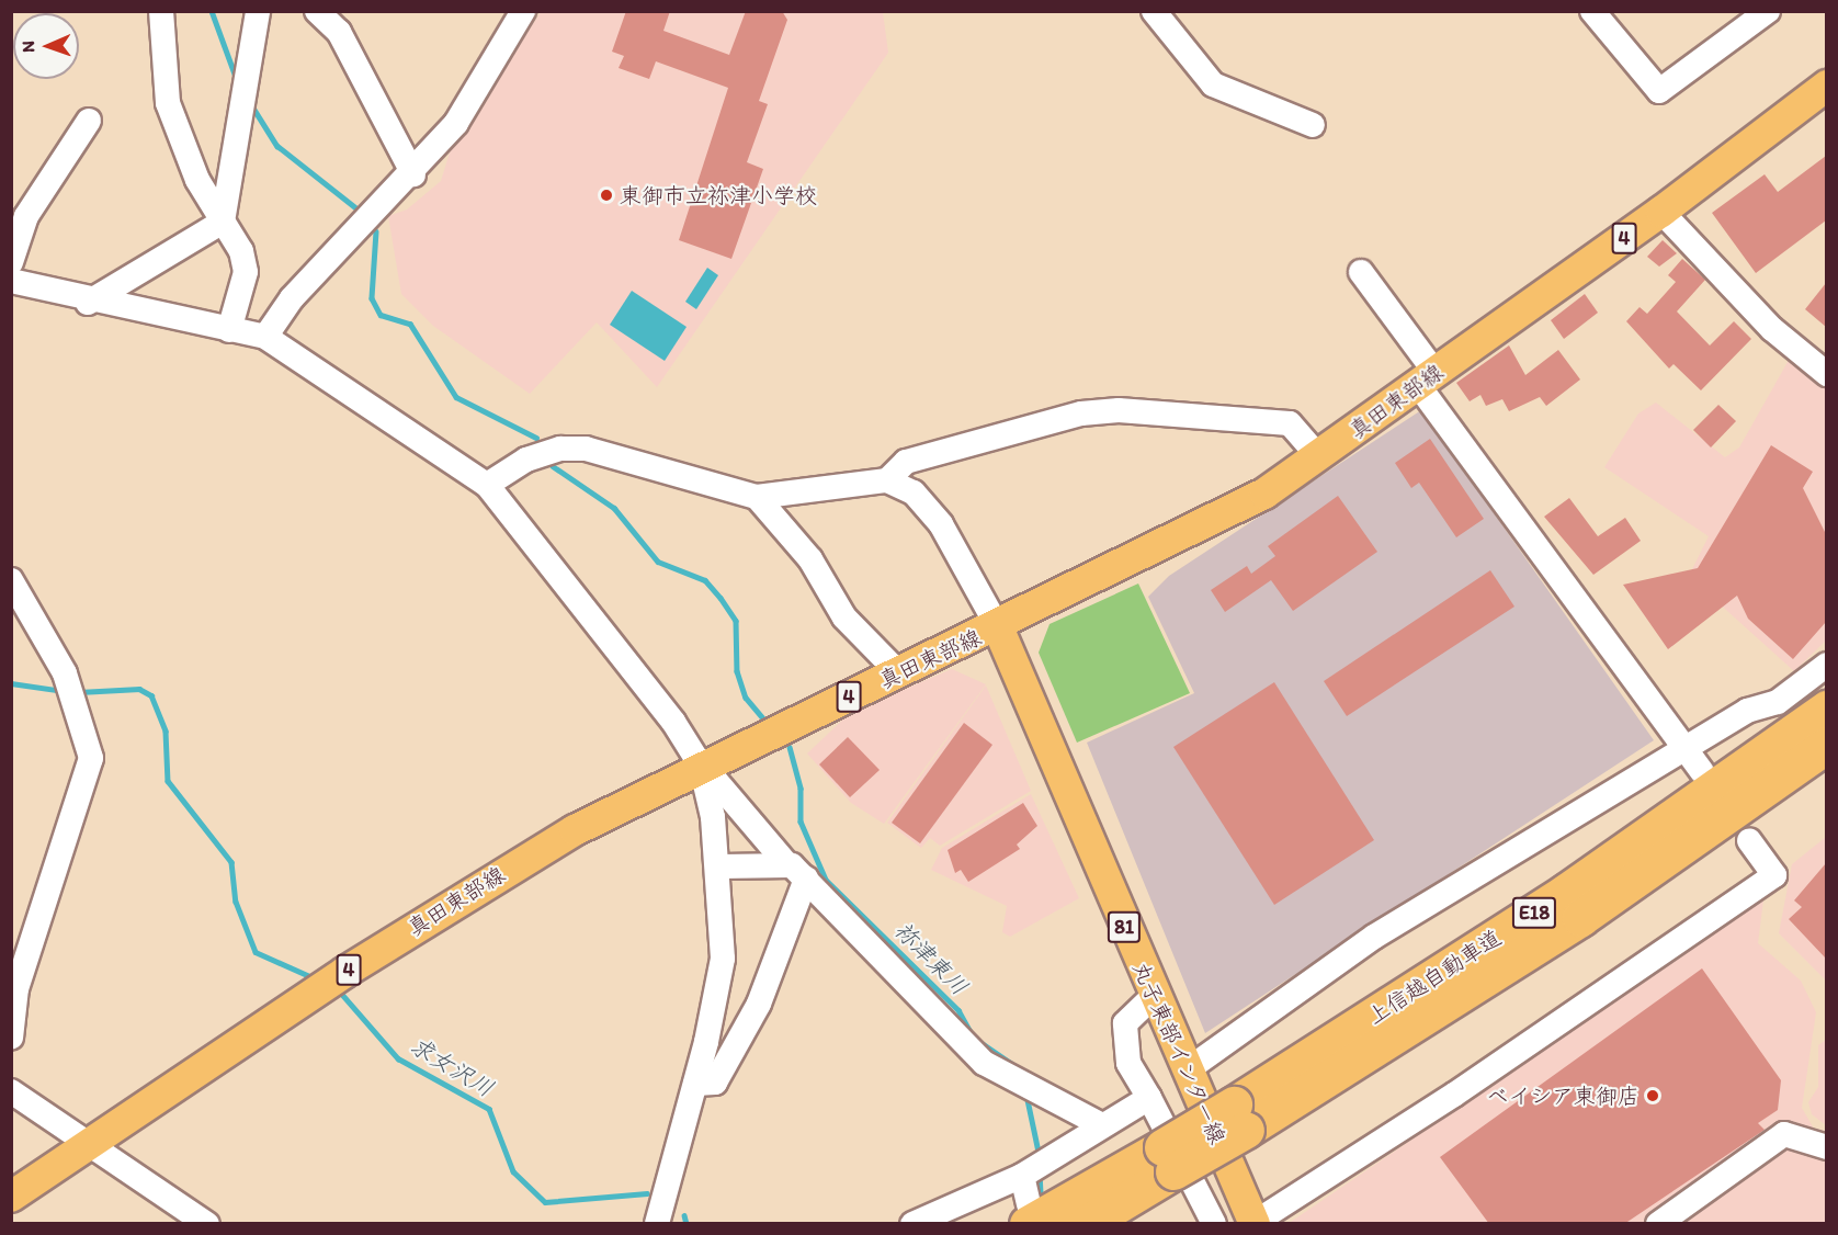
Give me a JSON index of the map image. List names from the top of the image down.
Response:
{
  "streets": {
    "highway": ["E18", "上信越自動車道"],
    "main road": [
      "4",
      "真田東部線",
      "81",
      "丸子東部インター線"
    ]
  },
  "crossings": [
    ["真田東部線", "丸子東部インター線"]
  ],
  "water": ["祢津東川", "求女沢川"],
  "places": ["東御市立祢津小学校", "ベイシア東御店"],
  "north": "left"
}
